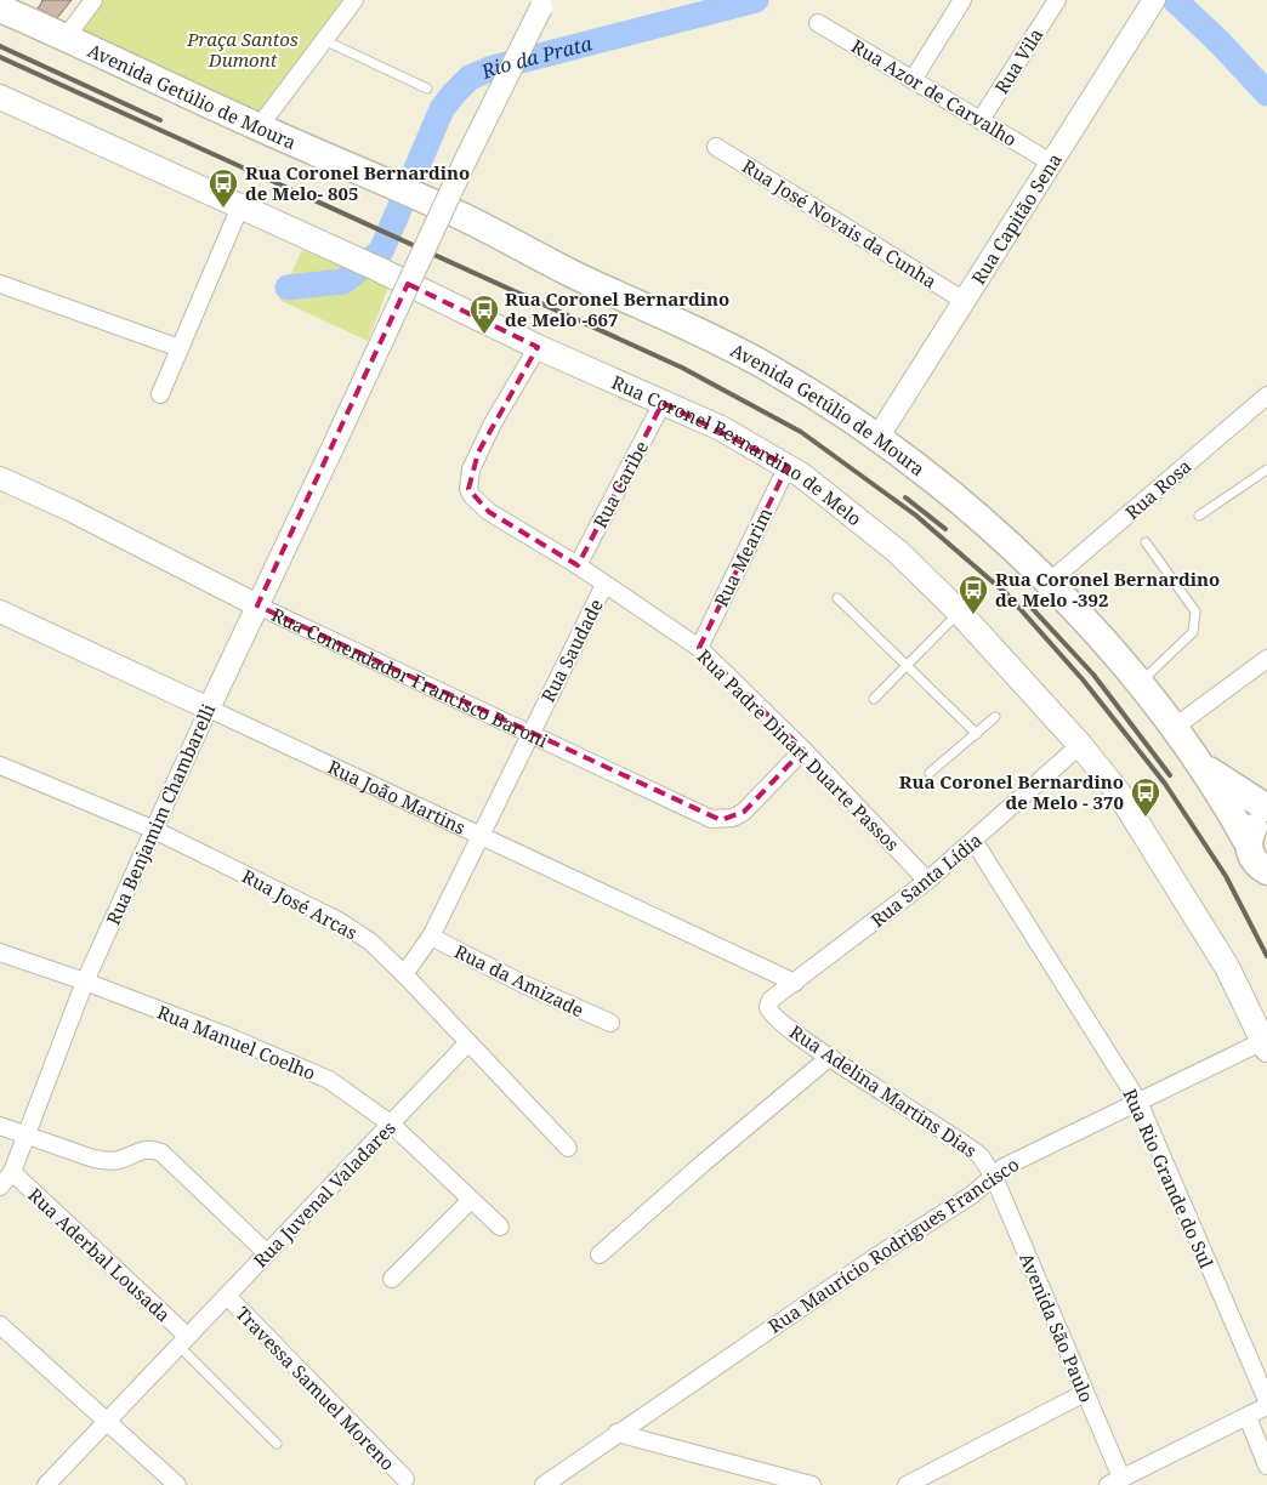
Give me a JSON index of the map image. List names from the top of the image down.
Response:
{
  "streets": {
    "main road": ["Avenida Getúlio de Moura", "Rua Coronel Bernardino de Melo"],
    "street": [
      "Rua Vila",
      "Rua Azor de Carvalho",
      "Rua Capitão Sena",
      "Rua José Novais da Cunha",
      "Rua Caribe",
      "Rua Rosa",
      "Rua Mearim",
      "Rua Saudade",
      "Rua Comendador Francisco Baroni",
      "Rua Padre Dinart Duarte Passos",
      "Rua João Martins",
      "Rua Benjamim Chambarelli",
      "Rua Santa Lídia",
      "Rua José Arcas",
      "Rua da Amizade",
      "Rua Manuel Coelho",
      "Rua Adelina Martins Dias",
      "Rua Rio Grande do Sul",
      "Rua Juvenal Valadares",
      "Rua Maurício Rodrigues Francisco",
      "Rua Aderbal Lousada",
      "Avenida São Paulo",
      "Travessa Samuel Moreno"
    ]
  },
  "crossings": [
    ["Rua Vila", "Rua Azor de Carvalho"],
    ["Rua Azor de Carvalho", "Rua Capitão Sena"],
    ["Avenida Getúlio de Moura", "Rua Capitão Sena"],
    ["Avenida Getúlio de Moura", "Rua Rosa"],
    ["Rua Capitão Sena", "Rua José Novais da Cunha"],
    ["Rua Coronel Bernardino de Melo", "Rua Caribe"],
    ["Rua Coronel Bernardino de Melo", "Rua Mearim"],
    ["Rua Coronel Bernardino de Melo", "Rua Padre Dinart Duarte Passos"],
    ["Rua Coronel Bernardino de Melo", "Rua Santa Lídia"],
    ["Rua Coronel Bernardino de Melo", "Rua Maurício Rodrigues Francisco"],
    ["Rua Caribe", "Rua Padre Dinart Duarte Passos"],
    ["Rua Mearim", "Rua Padre Dinart Duarte Passos"],
    ["Rua Saudade", "Rua Comendador Francisco Baroni"],
    ["Rua Saudade", "Rua Padre Dinart Duarte Passos"],
    ["Rua Saudade", "Rua João Martins"],
    ["Rua Saudade", "Rua José Arcas"],
    ["Rua Saudade", "Rua da Amizade"],
    ["Rua Comendador Francisco Baroni", "Rua Padre Dinart Duarte Passos"],
    ["Rua Comendador Francisco Baroni", "Rua Benjamim Chambarelli"],
    ["Rua Padre Dinart Duarte Passos", "Rua Santa Lídia"],
    ["Rua João Martins", "Rua Benjamim Chambarelli"],
    ["Rua João Martins", "Rua Santa Lídia"],
    ["Rua Benjamim Chambarelli", "Rua José Arcas"],
    ["Rua Benjamim Chambarelli", "Rua Manuel Coelho"],
    ["Rua Benjamim Chambarelli", "Rua Aderbal Lousada"],
    ["Rua Santa Lídia", "Rua Adelina Martins Dias"],
    ["Rua Santa Lídia", "Rua Rio Grande do Sul"],
    ["Rua José Arcas", "Rua Juvenal Valadares"],
    ["Rua Manuel Coelho", "Rua Juvenal Valadares"],
    ["Rua Adelina Martins Dias", "Rua Maurício Rodrigues Francisco"],
    ["Rua Adelina Martins Dias", "Avenida São Paulo"],
    ["Rua Rio Grande do Sul", "Rua Maurício Rodrigues Francisco"],
    ["Rua Juvenal Valadares", "Rua Aderbal Lousada"],
    ["Rua Juvenal Valadares", "Travessa Samuel Moreno"],
    ["Rua Maurício Rodrigues Francisco", "Avenida São Paulo"]
  ],
  "water": ["Rio da Prata"],
  "parks": ["Praça Santos Dumont"],
  "places": {
    "bus stop": [
      "Rua Coronel Bernardino de Melo- 805",
      "Rua Coronel Bernardino de Melo -667",
      "Rua Coronel Bernardino de Melo -392",
      "Rua Coronel Bernardino de Melo - 370"
    ]
  }
}
